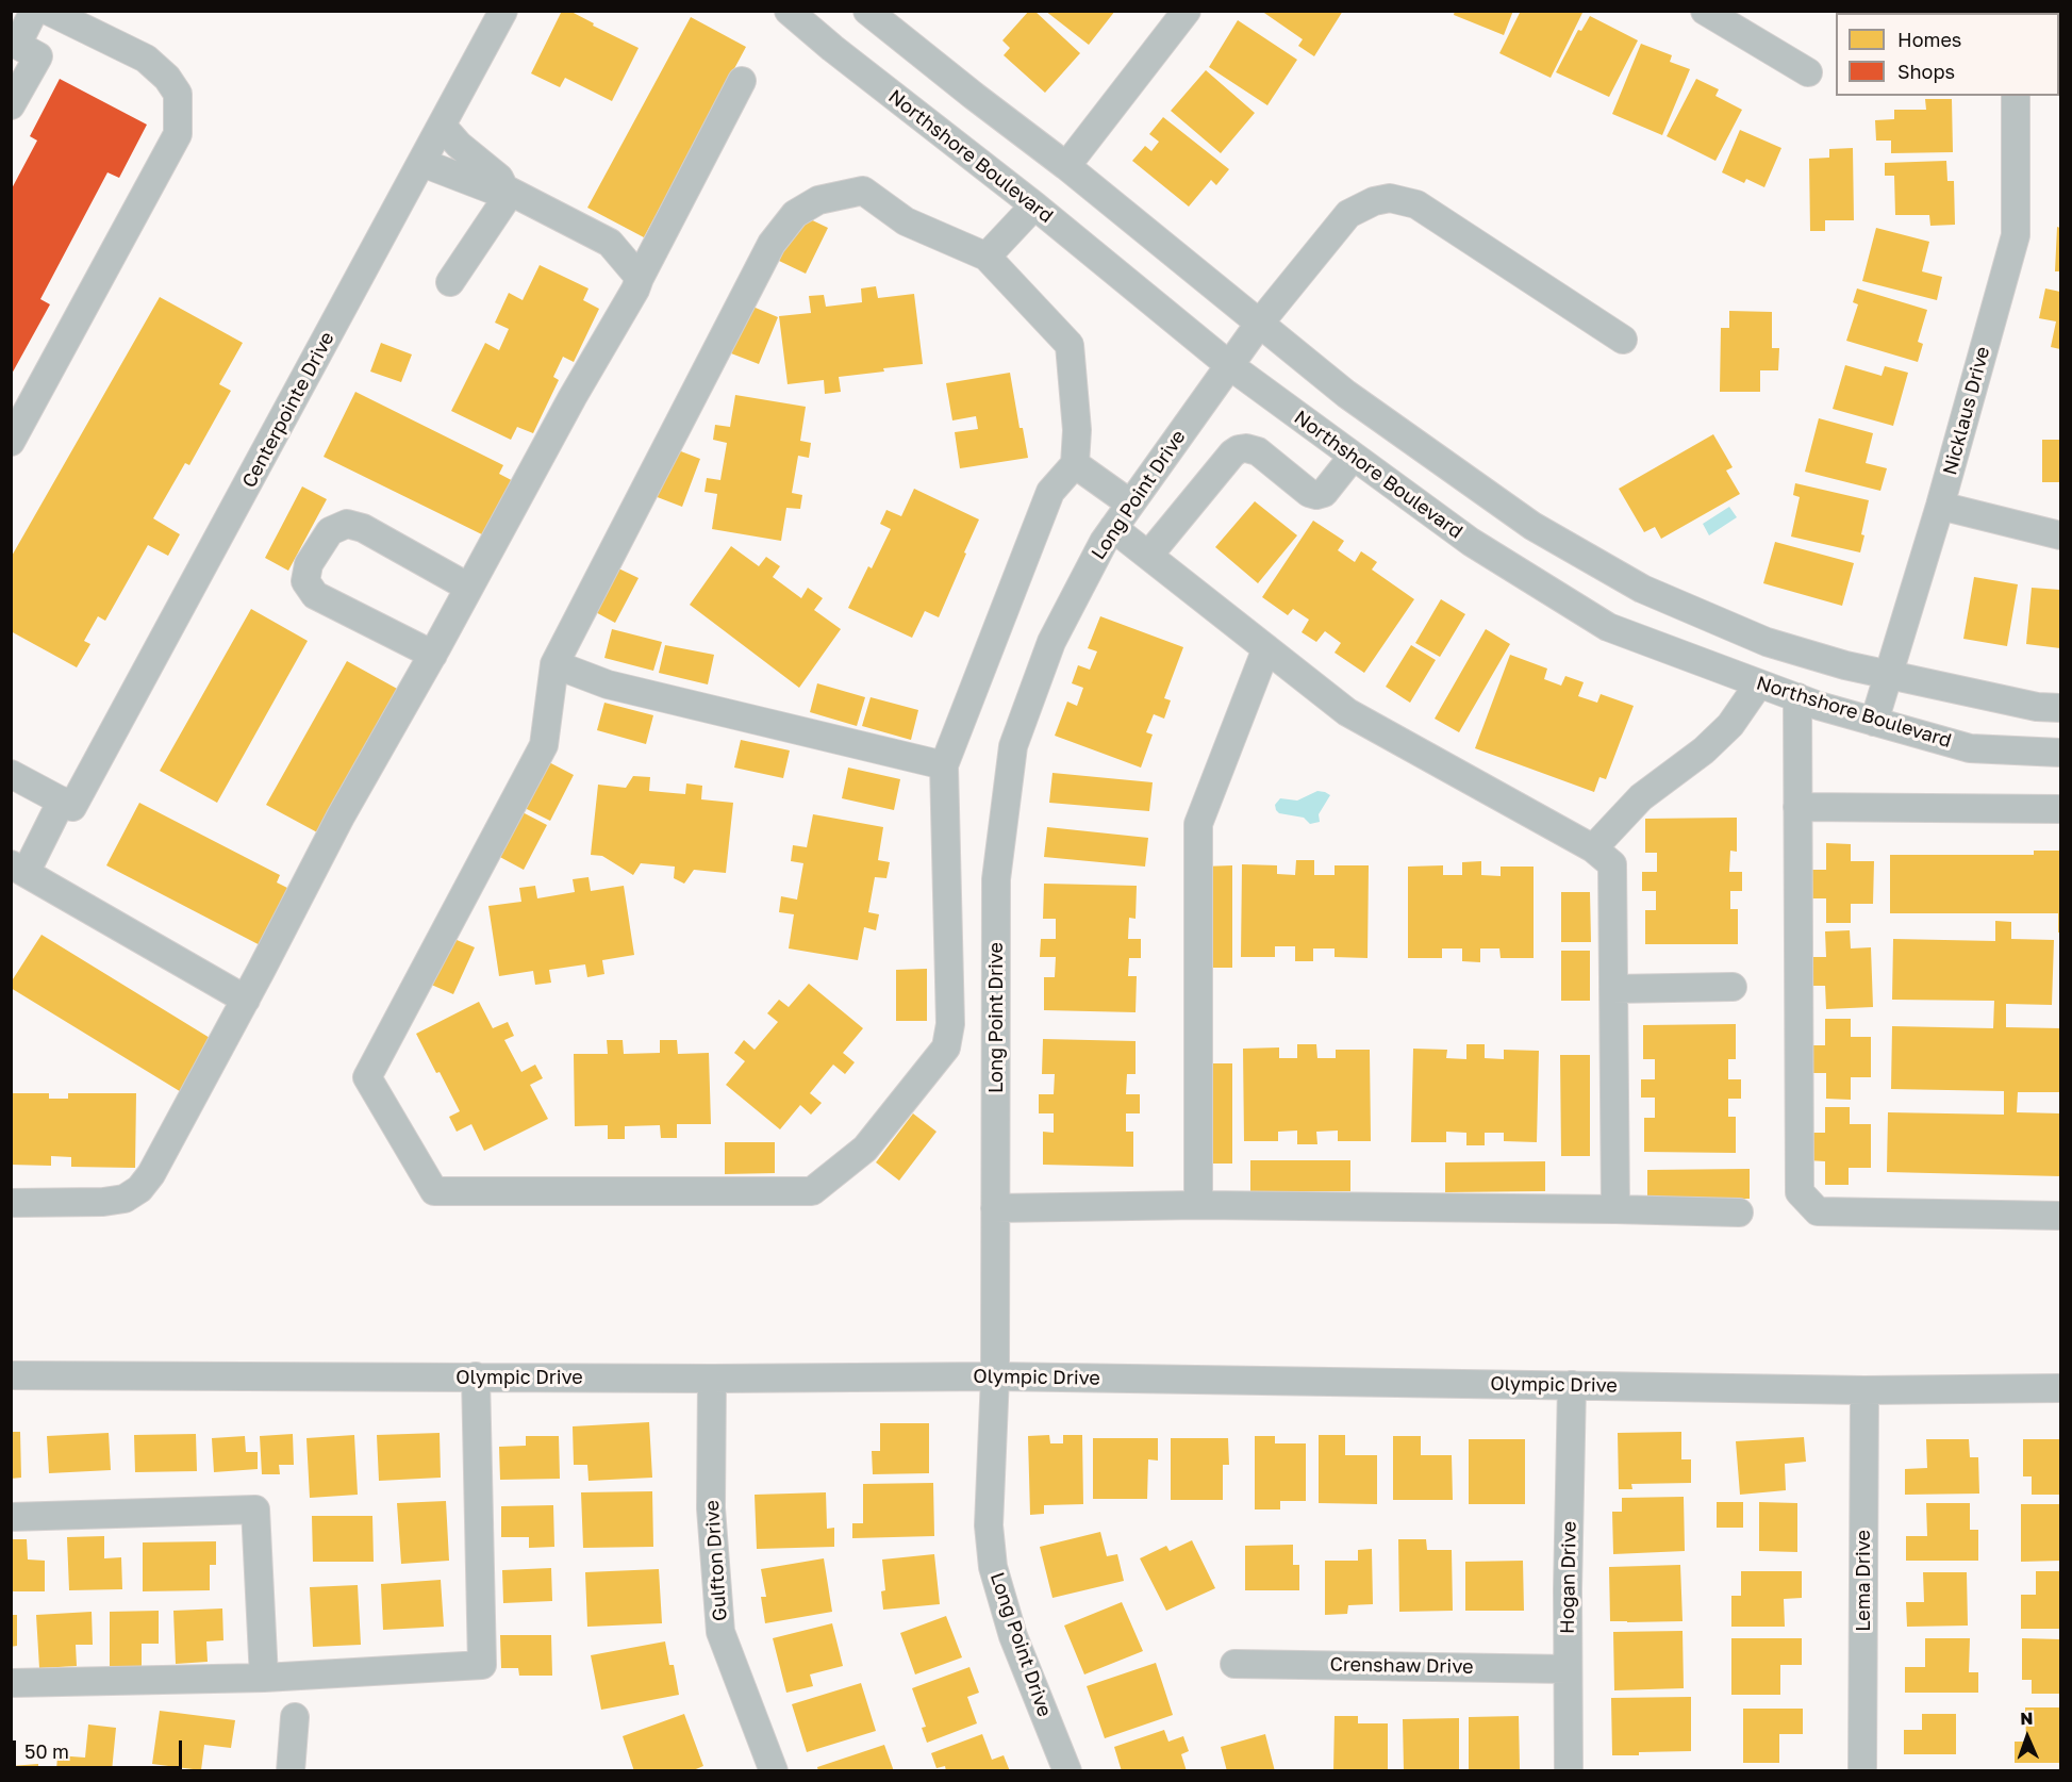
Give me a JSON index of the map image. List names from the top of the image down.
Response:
{
  "streets": {
    "street": [
      "Northshore Boulevard",
      "Centerpointe Drive",
      "Nicklaus Drive",
      "Long Point Drive",
      "Olympic Drive",
      "Gulfton Drive",
      "Hogan Drive",
      "Lema Drive",
      "Crenshaw Drive"
    ]
  },
  "crossings": [
    ["Northshore Boulevard", "Nicklaus Drive"],
    ["Northshore Boulevard", "Long Point Drive"],
    ["Long Point Drive", "Olympic Drive"],
    ["Olympic Drive", "Gulfton Drive"],
    ["Olympic Drive", "Hogan Drive"],
    ["Olympic Drive", "Lema Drive"],
    ["Hogan Drive", "Crenshaw Drive"]
  ],
  "legend": ["Homes", "Shops"],
  "scale_bar": "50 m",
  "north": "top"
}
